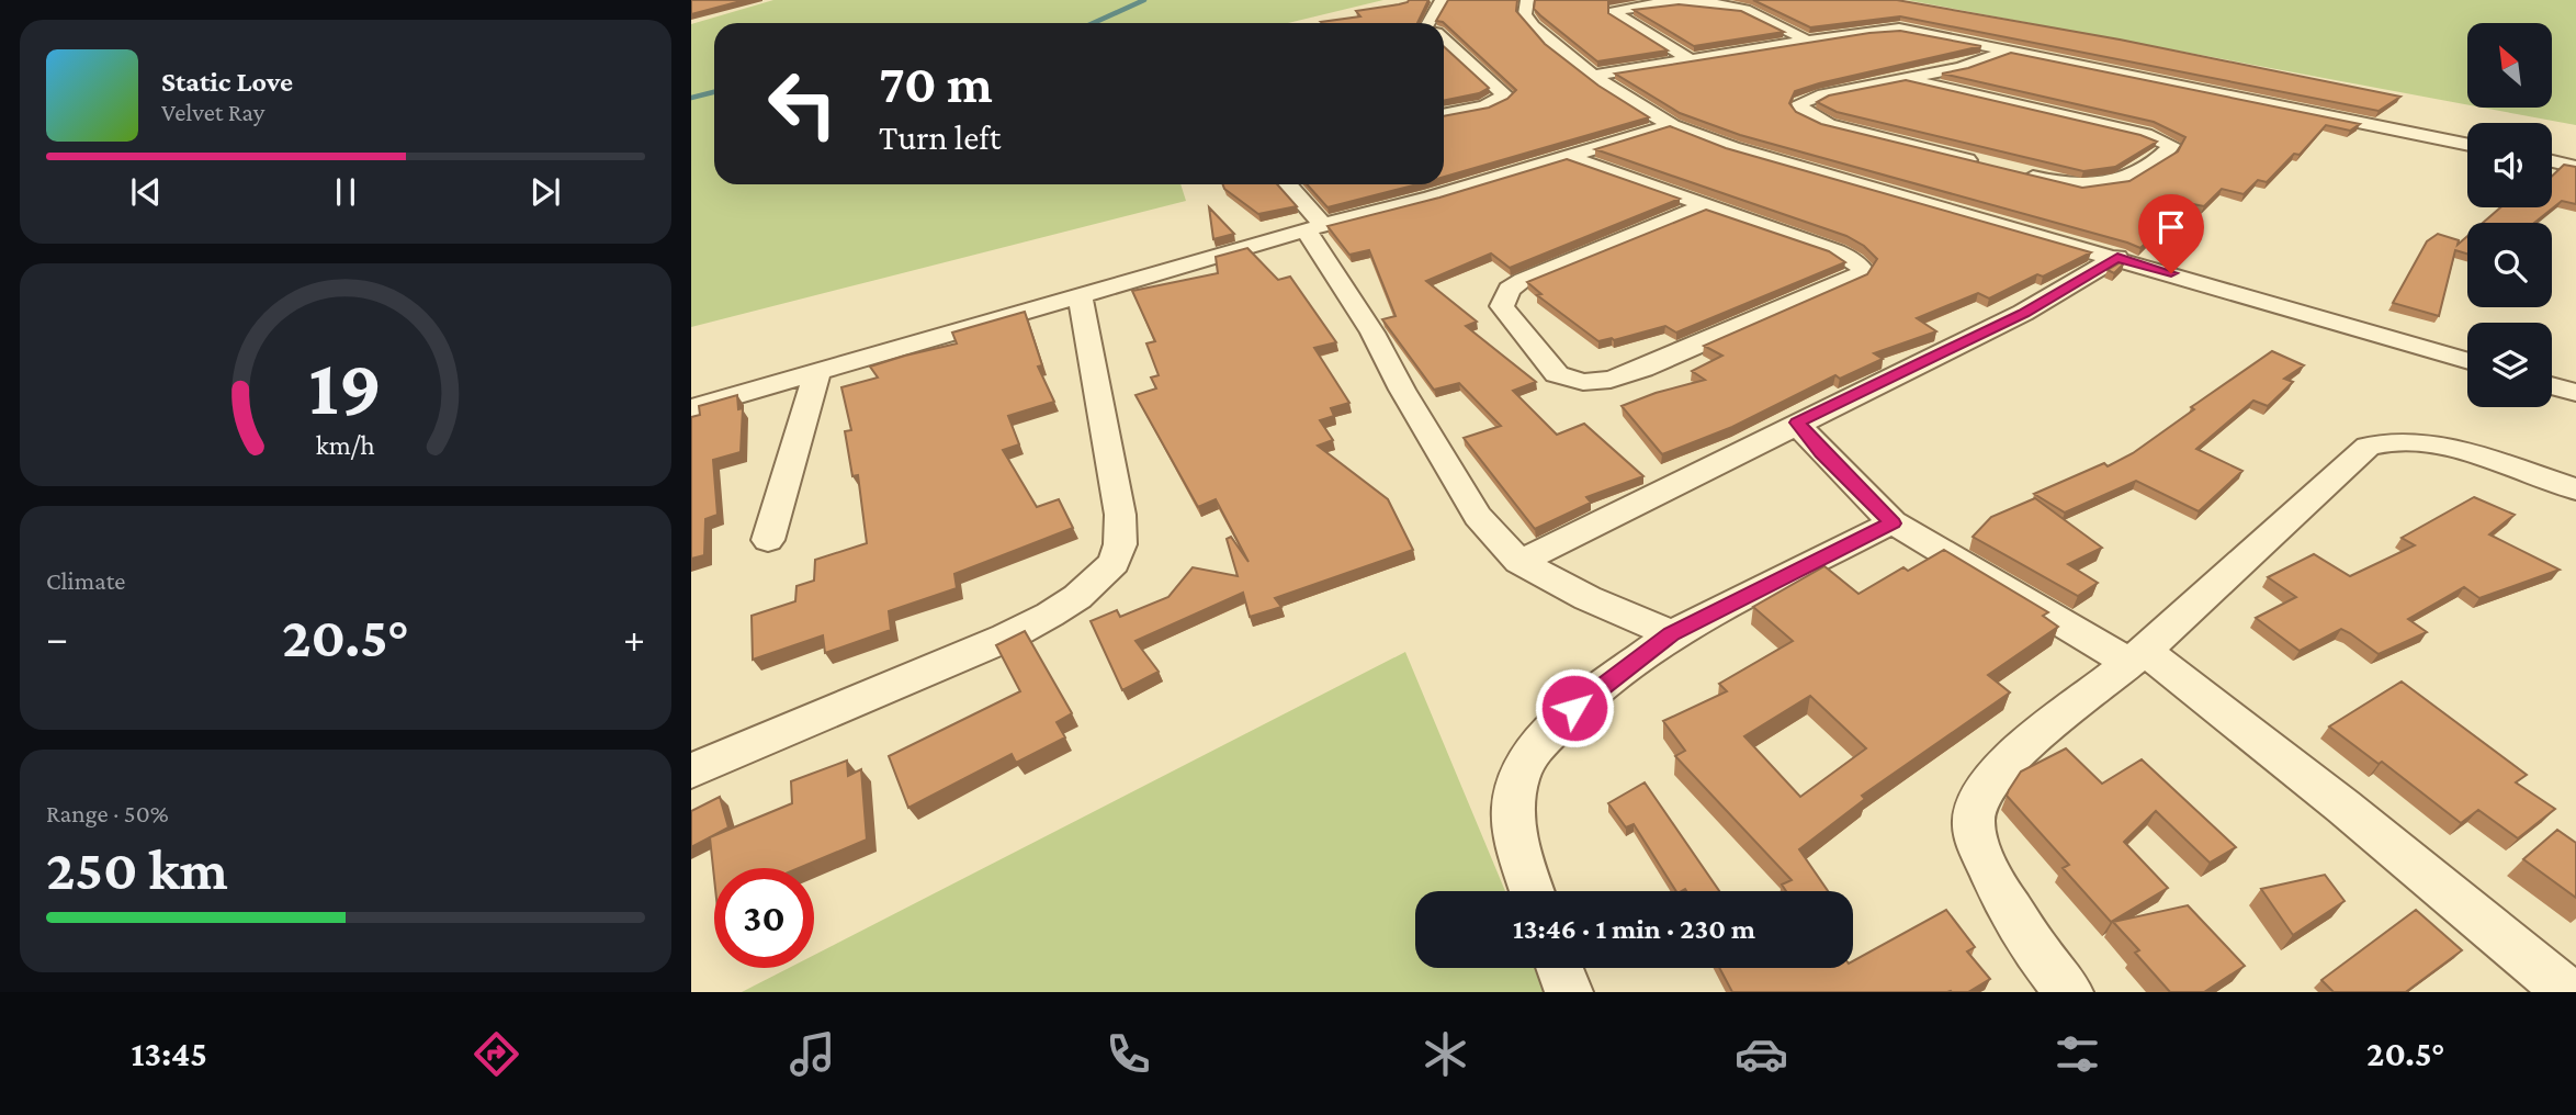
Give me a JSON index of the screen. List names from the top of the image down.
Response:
{
  "north": "top left",
  "page": {
    "turn": ["70 m", "Turn left"],
    "song": ["Static Love", "Velvet Ray"],
    "tile": [
      "Climate",
      ["Range · 50%", "250 km"]
    ],
    "heat": ["−", "20.5°", "+"],
    "limit": "30",
    "trip": "13:46 · 1 min · 230 m",
    "tabs": ["13:45", "20.5°"],
    "gauge": ["19", "km/h"]
  }
}
